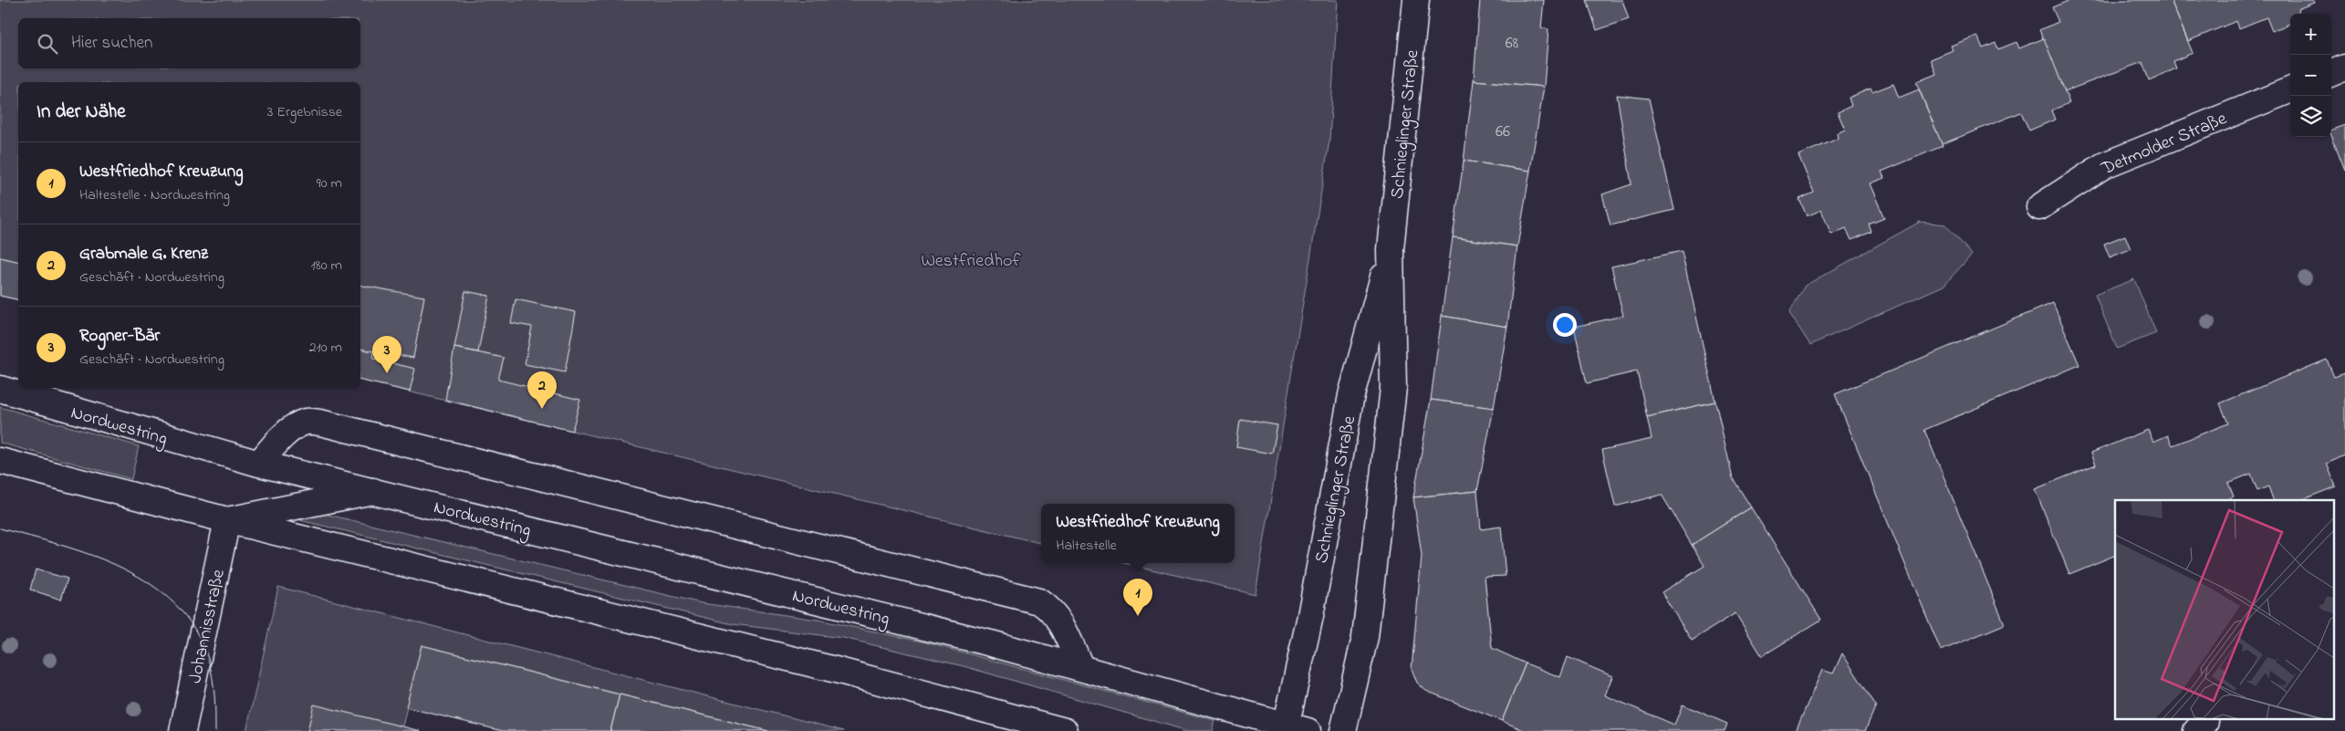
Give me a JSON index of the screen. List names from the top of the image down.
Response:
{
  "streets": {
    "main road": [
      "Schnieglinger Straße",
      "Detmolder Straße",
      "Nordwestring",
      "Johannisstraße"
    ]
  },
  "crossings": [
    ["Schnieglinger Straße", "Nordwestring"],
    ["Nordwestring", "Johannisstraße"]
  ],
  "parks": ["Westfriedhof"],
  "house_numbers": ["68", "66"],
  "page": {
    "map_buttons": ["+", "−"],
    "search": "Hier suchen",
    "heading": ["In der Nähe", "3 Ergebnisse"],
    "list": [
      {
        "mark": "1",
        "name": "Westfriedhof Kreuzung",
        "note": "Haltestelle · Nordwestring",
        "value": "90 m"
      },
      {
        "mark": "2",
        "name": "Grabmale G. Krenz",
        "note": "Geschäft · Nordwestring",
        "value": "180 m"
      },
      {
        "mark": "3",
        "name": "Rogner-Bär",
        "note": "Geschäft · Nordwestring",
        "value": "210 m"
      }
    ],
    "pins": ["3", "2", "1"],
    "popup": ["Westfriedhof Kreuzung", "Haltestelle"]
  }
}
